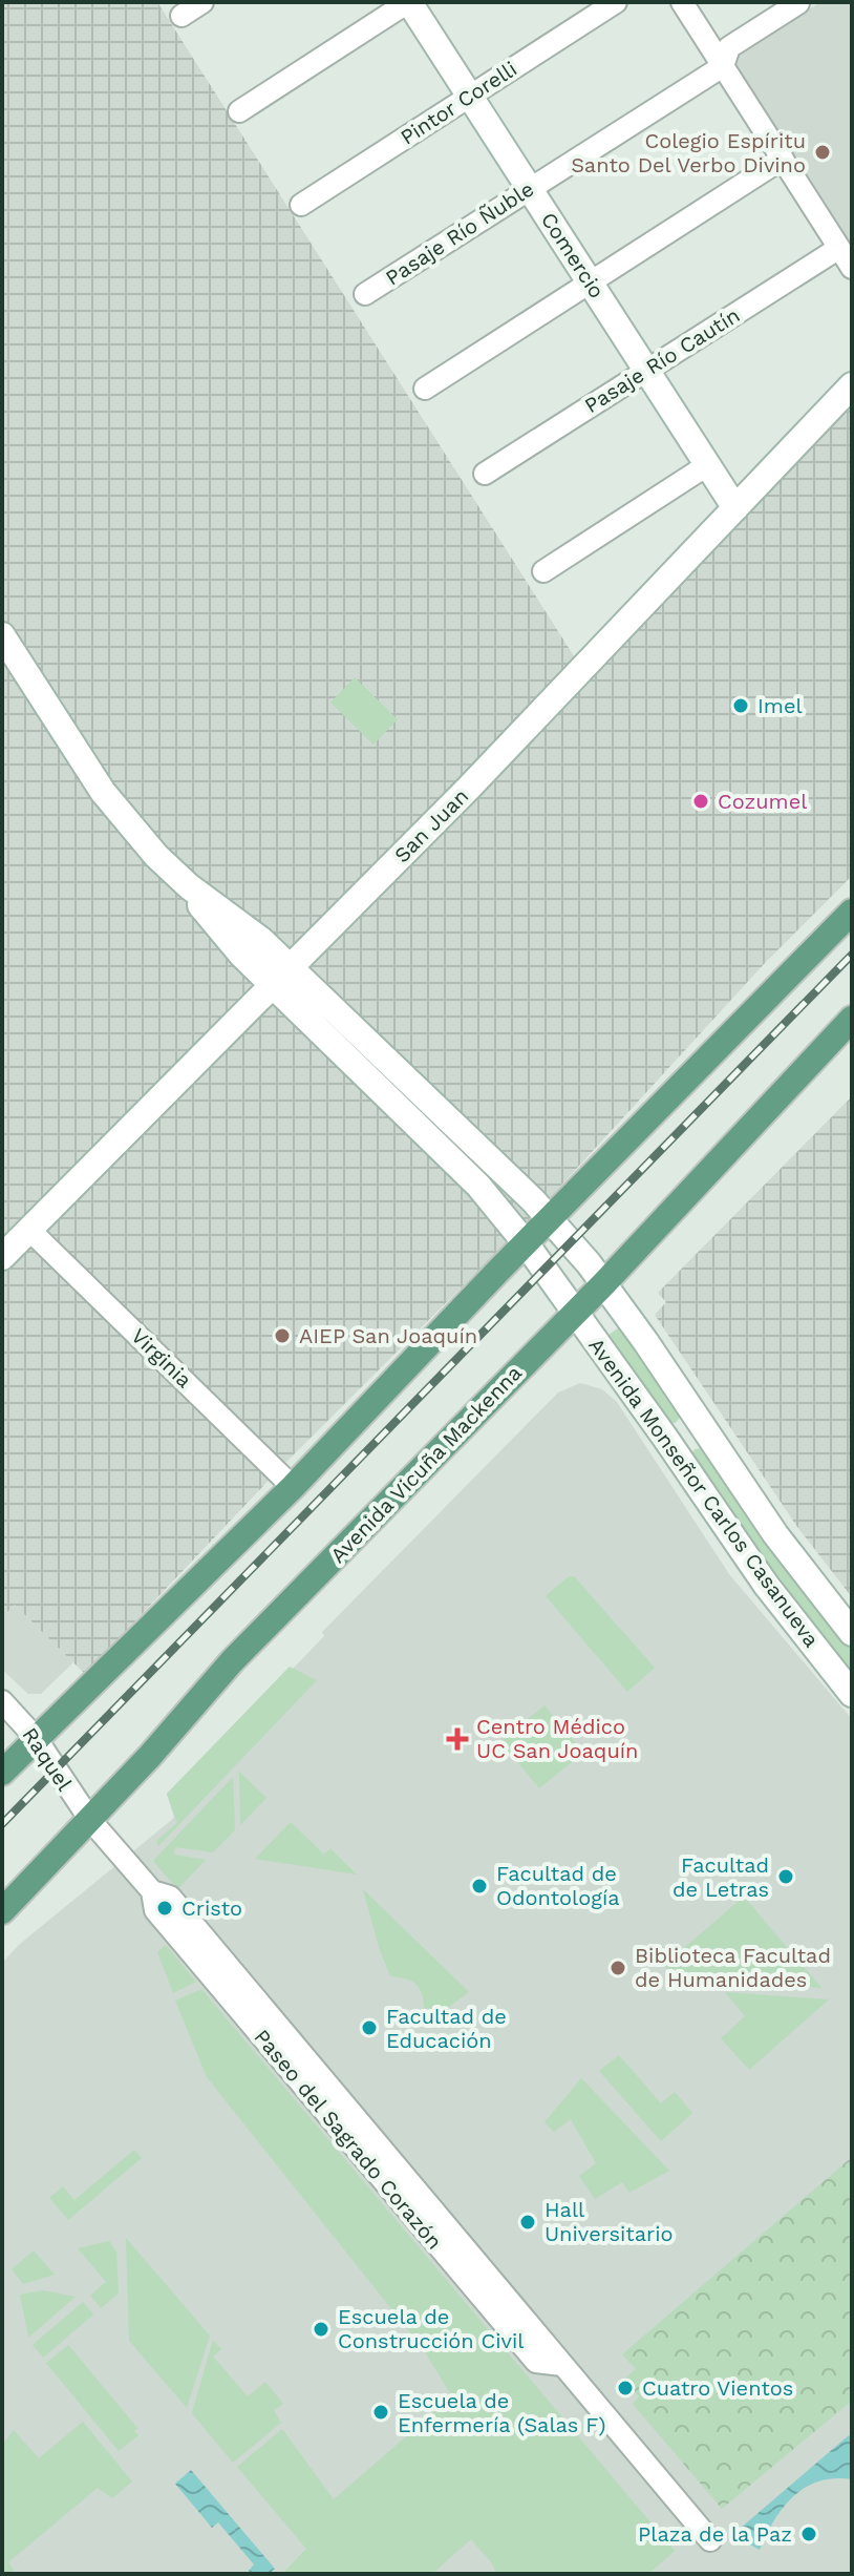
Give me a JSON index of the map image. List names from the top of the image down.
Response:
{
  "streets": {
    "main road": [
      "Comercio",
      "San Juan",
      "Avenida Vicuña Mackenna",
      "Avenida Monseñor Carlos Casanueva"
    ],
    "street": [
      "Pintor Corelli",
      "Pasaje Río Ñuble",
      "Pasaje Río Cautín",
      "Virginia",
      "Raquel",
      "Paseo del Sagrado Corazón"
    ]
  },
  "crossings": [
    ["Pintor Corelli", "Comercio"],
    ["Pasaje Río Ñuble", "Comercio"],
    ["Comercio", "Pasaje Río Cautín"],
    ["Comercio", "San Juan"],
    ["San Juan", "Virginia"],
    ["San Juan", "Avenida Monseñor Carlos Casanueva"],
    ["Avenida Vicuña Mackenna", "Avenida Monseñor Carlos Casanueva"],
    ["Avenida Vicuña Mackenna", "Raquel"],
    ["Avenida Vicuña Mackenna", "Paseo del Sagrado Corazón"],
    ["Raquel", "Paseo del Sagrado Corazón"]
  ],
  "places": {
    "other": [
      "Colegio Espíritu Santo Del Verbo Divino",
      "Imel",
      "Cozumel",
      "AIEP San Joaquín",
      "Facultad de Letras",
      "Facultad de Odontología",
      "Cristo",
      "Biblioteca Facultad de Humanidades",
      "Facultad de Educación",
      "Hall Universitario",
      "Escuela de Construcción Civil",
      "Cuatro Vientos",
      "Escuela de Enfermería (Salas F)",
      "Plaza de la Paz"
    ],
    "health": ["Centro Médico UC San Joaquín"]
  }
}
